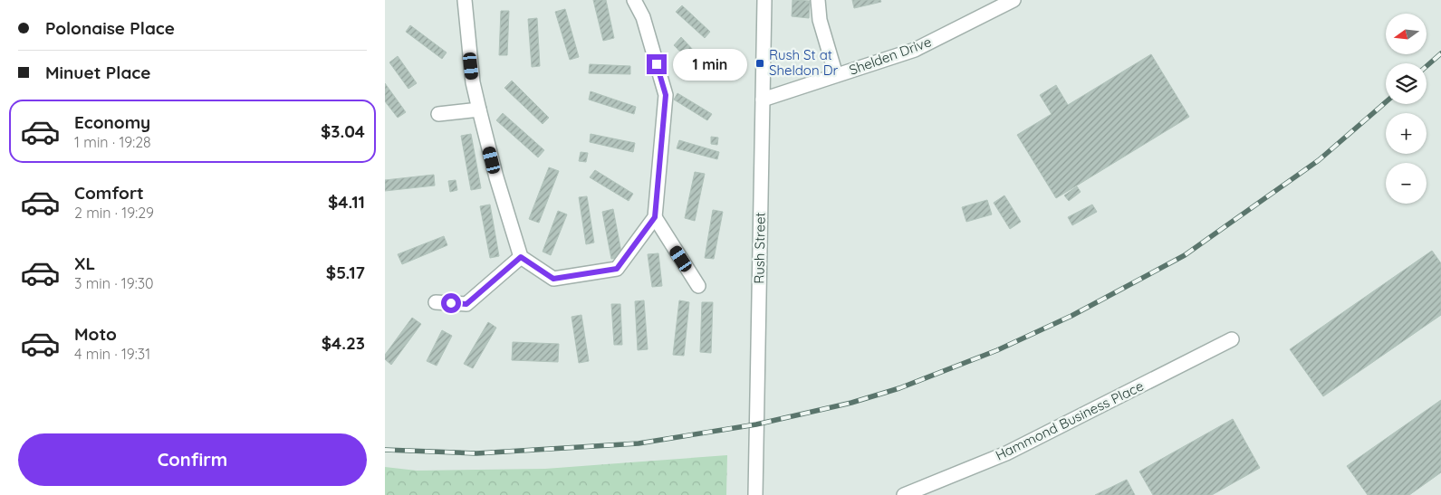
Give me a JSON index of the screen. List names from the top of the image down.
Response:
{
  "streets": {
    "street": ["Shelden Drive", "Rush Street", "Hammond Business Place"]
  },
  "crossings": [
    ["Shelden Drive", "Rush Street"]
  ],
  "places": {
    "transit": ["Rush St at Sheldon Dr"]
  },
  "north": "left",
  "page": {
    "banner": ["Polonaise Place", "Minuet Place"],
    "map_buttons": ["+", "−"],
    "bubble": "1 min",
    "list": [
      {
        "name": "Economy",
        "note": "1 min · 19:28",
        "value": "$3.04"
      },
      {
        "name": "Comfort",
        "note": "2 min · 19:29",
        "value": "$4.11"
      },
      {
        "name": "XL",
        "note": "3 min · 19:30",
        "value": "$5.17"
      },
      {
        "name": "Moto",
        "note": "4 min · 19:31",
        "value": "$4.23"
      }
    ],
    "buttons": "Confirm"
  }
}
